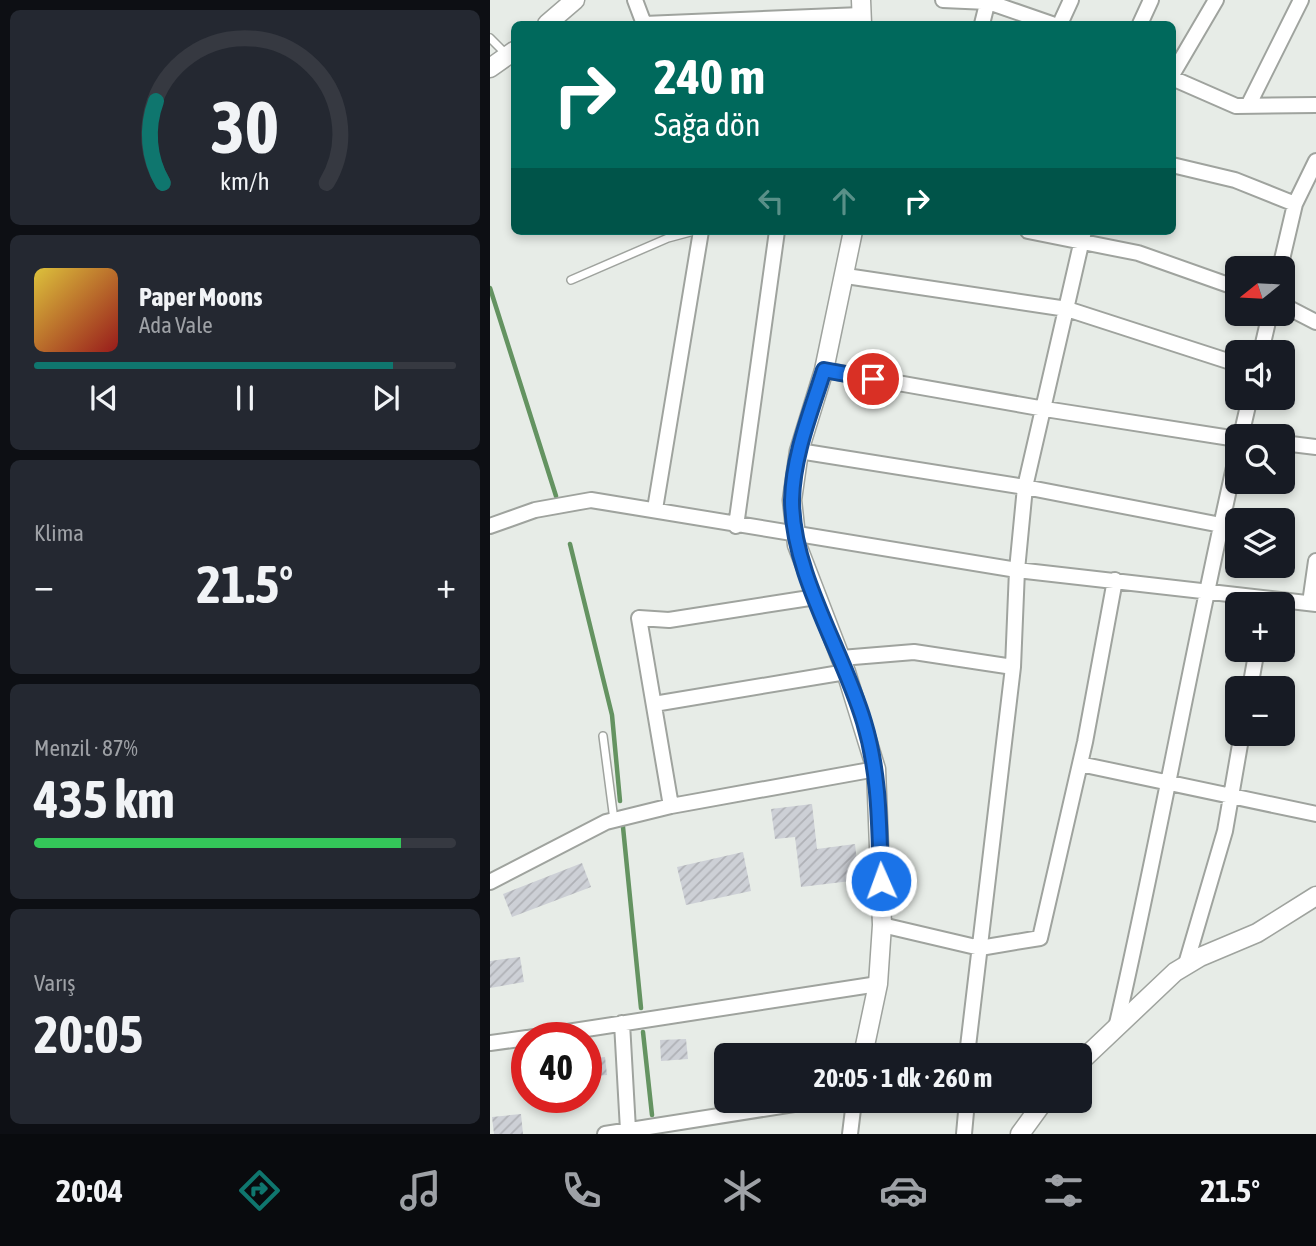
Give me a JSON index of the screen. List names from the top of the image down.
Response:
{
  "north": "left",
  "page": {
    "turn": ["240 m", "Sağa dön"],
    "map_buttons": ["+", "−"],
    "song": ["Paper Moons", "Ada Vale"],
    "tile": [
      "Klima",
      ["Menzil · 87%", "435 km"],
      ["Varış", "20:05"]
    ],
    "heat": ["−", "21.5°", "+"],
    "limit": "40",
    "trip": "20:05 · 1 dk · 260 m",
    "tabs": ["20:04", "21.5°"],
    "gauge": ["30", "km/h"]
  }
}
